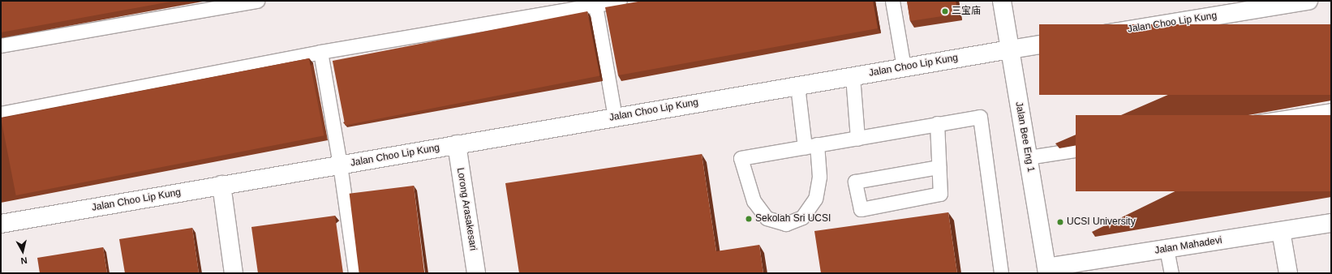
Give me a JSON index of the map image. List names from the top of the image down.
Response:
{
  "streets": {
    "street": [
      "Jalan Choo Lip Kung",
      "Jalan Bee Eng 1",
      "Lorong Arasakesari",
      "Jalan Mahadevi"
    ]
  },
  "crossings": [
    ["Jalan Choo Lip Kung", "Jalan Bee Eng 1"],
    ["Jalan Choo Lip Kung", "Lorong Arasakesari"],
    ["Jalan Bee Eng 1", "Jalan Mahadevi"]
  ],
  "places": ["三宝庙", "Sekolah Sri UCSI", "UCSI University"],
  "north": "bottom"
}
